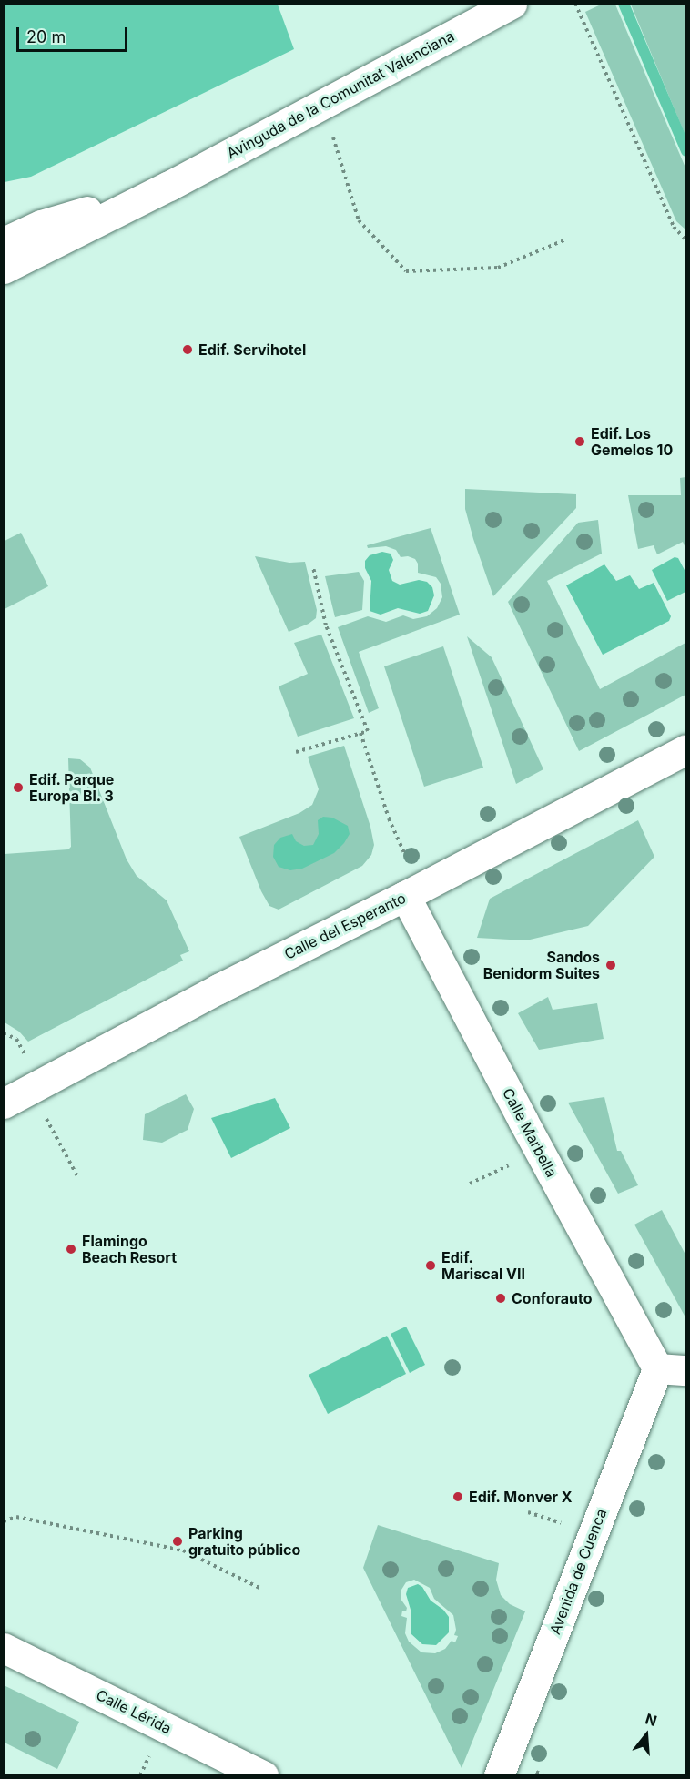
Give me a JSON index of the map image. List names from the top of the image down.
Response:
{
  "streets": {
    "street": [
      "Avinguda de la Comunitat Valenciana",
      "Calle del Esperanto",
      "Calle Marbella",
      "Avenida de Cuenca",
      "Calle Lérida"
    ]
  },
  "crossings": [
    ["Calle del Esperanto", "Calle Marbella"],
    ["Calle Marbella", "Avenida de Cuenca"]
  ],
  "places": [
    "Edif. Servihotel",
    "Edif. Los Gemelos 10",
    "Edif. Parque Europa Bl. 3",
    "Sandos Benidorm Suites",
    "Flamingo Beach Resort",
    "Edif. Mariscal VII",
    "Conforauto",
    "Edif. Monver X",
    "Parking gratuito público"
  ],
  "scale_bar": "20 m",
  "north": "top"
}
